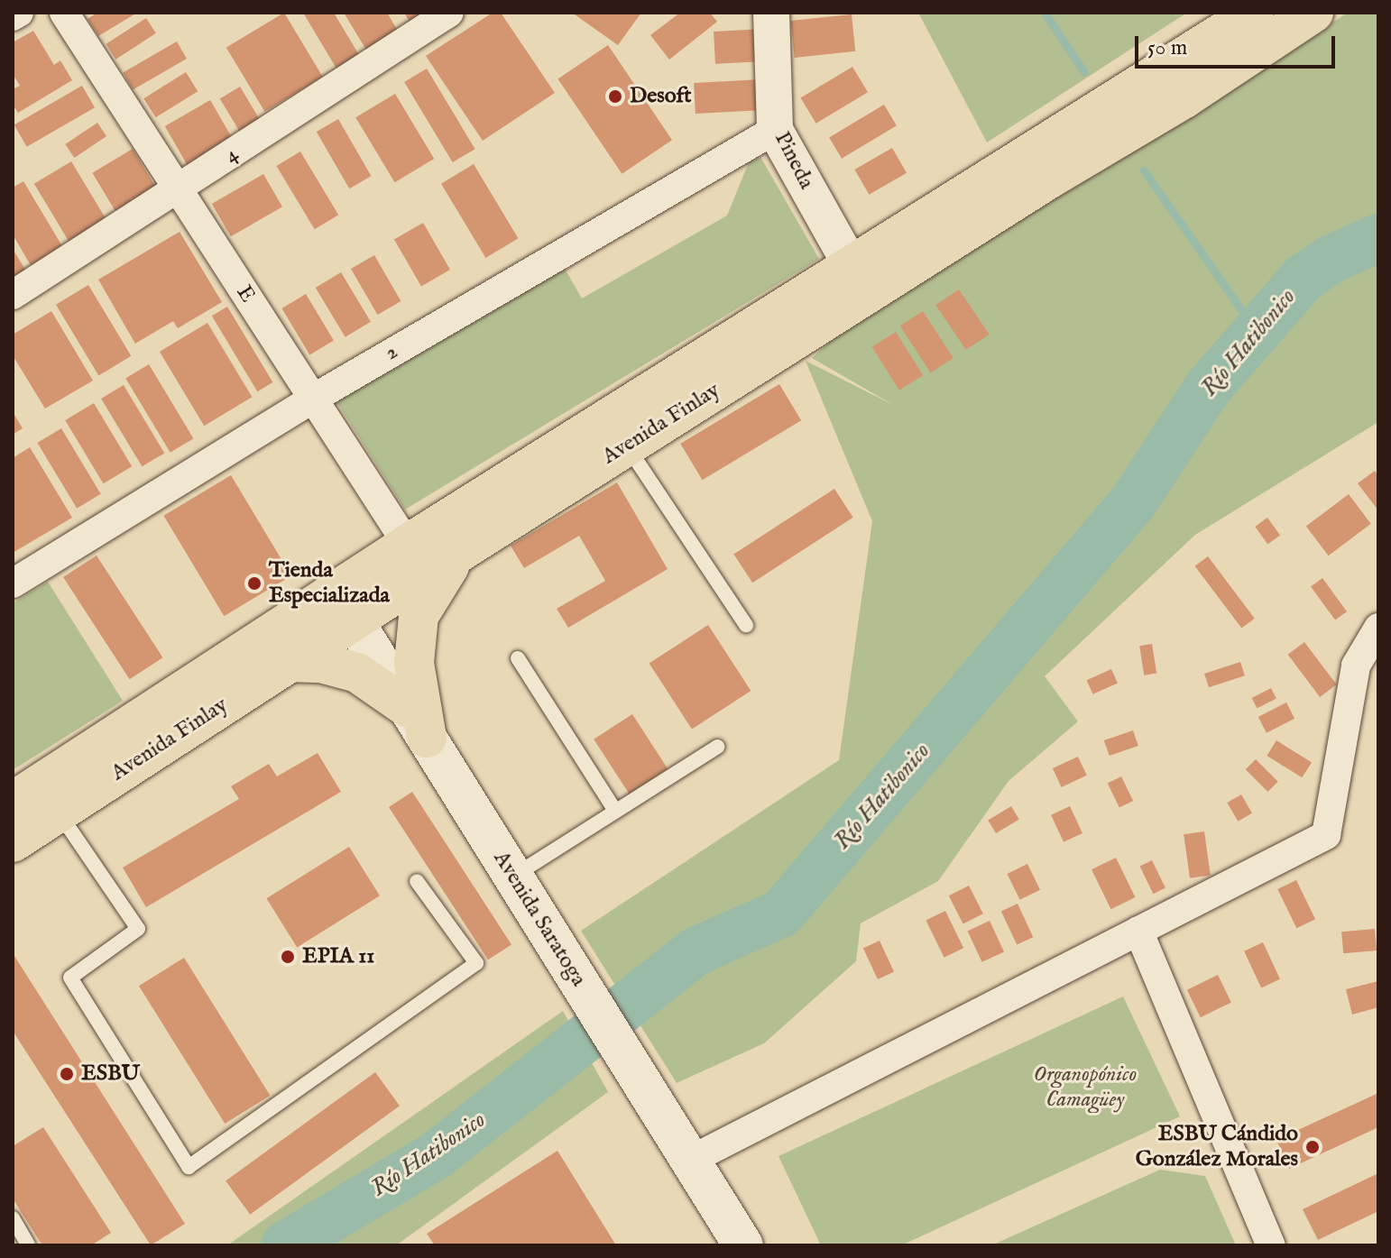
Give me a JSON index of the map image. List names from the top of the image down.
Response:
{
  "streets": {
    "main road": ["Avenida Finlay", "Avenida Saratoga"],
    "street": [
      "4",
      "Pineda",
      "E",
      "2"
    ]
  },
  "crossings": [
    ["4", "E"],
    ["Pineda", "2"],
    ["Pineda", "Avenida Finlay"],
    ["E", "2"],
    ["E", "Avenida Finlay"],
    ["Avenida Finlay", "Avenida Saratoga"]
  ],
  "water": ["Río Hatibonico"],
  "parks": ["Organopónico Camagüey"],
  "places": [
    "Desoft",
    "Tienda Especializada",
    "EPIA 11",
    "ESBU",
    "ESBU Cándido González Morales"
  ],
  "scale_bar": "50 m"
}
